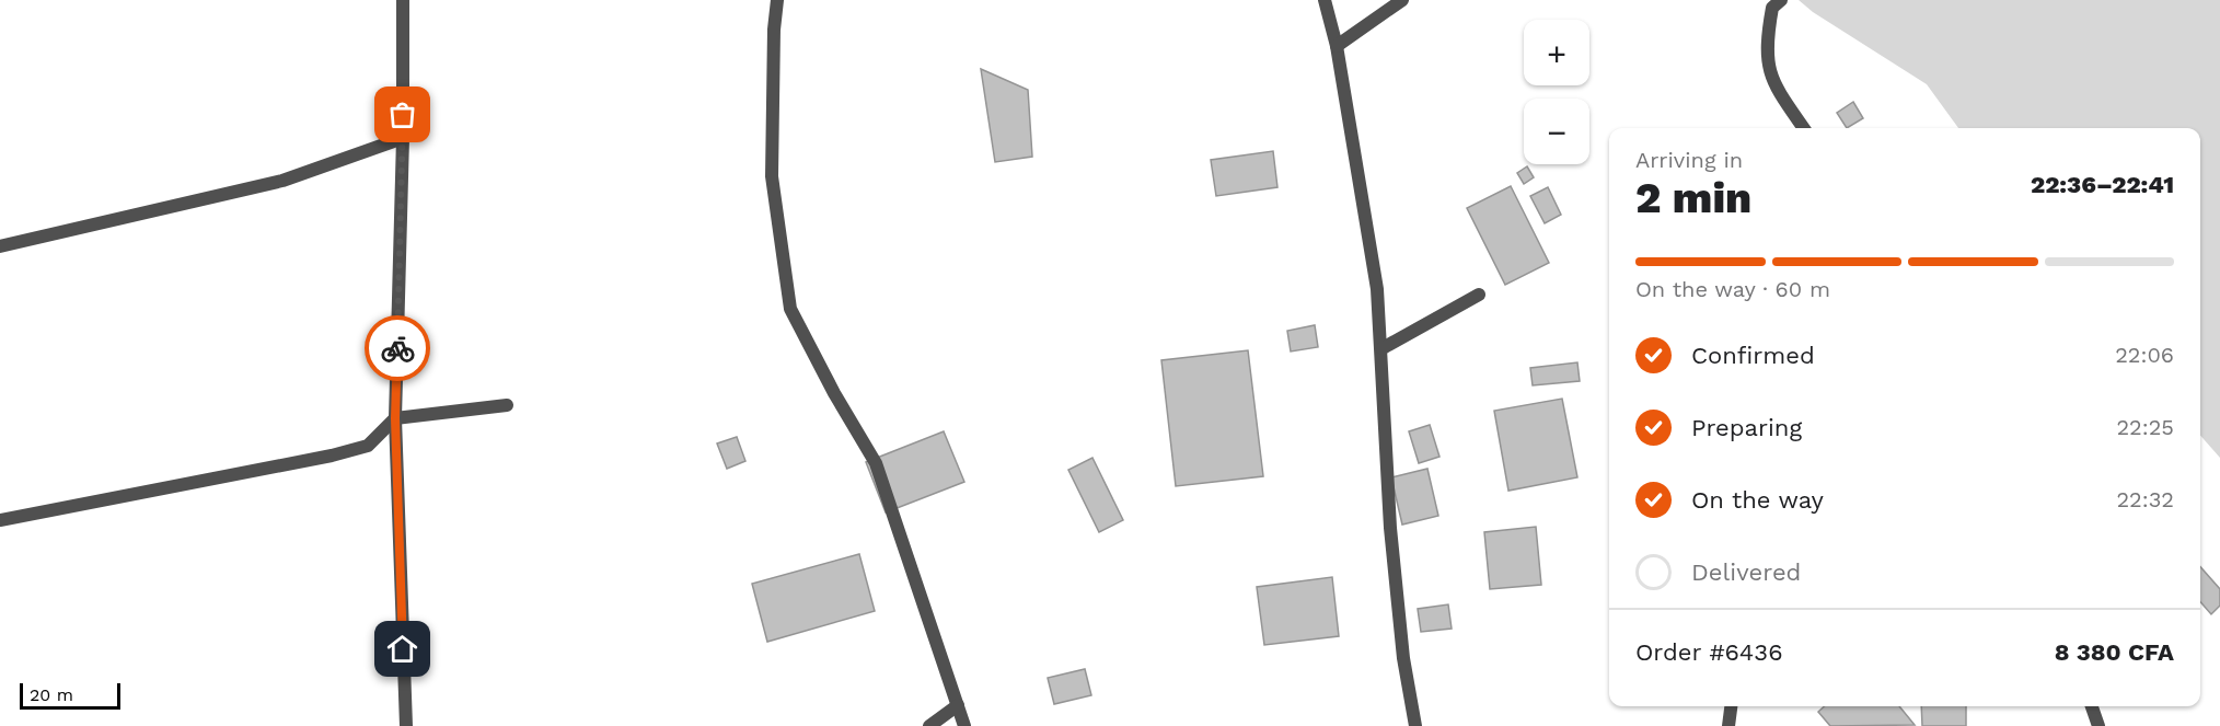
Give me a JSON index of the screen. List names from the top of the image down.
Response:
{
  "scale_bar": "20 m",
  "page": {
    "map_buttons": ["+", "−"],
    "heading": ["2 min", "Arriving in", "22:36–22:41"],
    "panel": ["Order #6436", "8 380 CFA"],
    "bar": "On the way · 60 m",
    "list": [
      ["Confirmed", "22:06"],
      ["Preparing", "22:25"],
      ["On the way", "22:32"],
      "Delivered"
    ],
    "scale": "20 m"
  }
}
